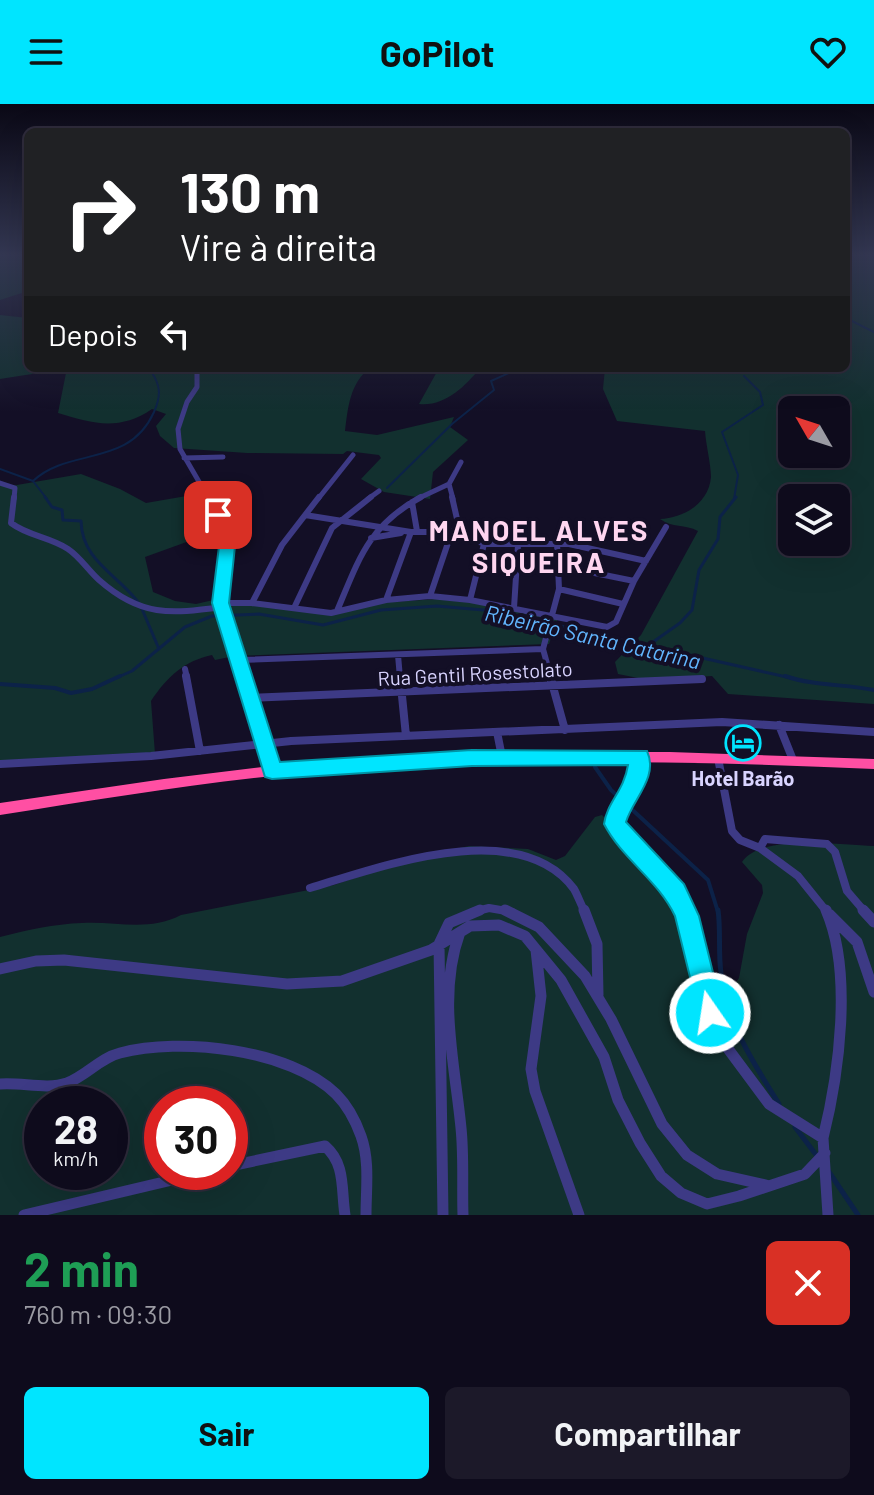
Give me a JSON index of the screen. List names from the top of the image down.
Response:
{
  "streets": {
    "street": ["Rua Gentil Rosestolato"]
  },
  "districts": ["MANOEL ALVES SIQUEIRA"],
  "water": ["Ribeirão Santa Catarina"],
  "places": {
    "hotel": ["Hotel Barão"]
  },
  "north": "top left",
  "page": {
    "header": "GoPilot",
    "turn": ["130 m", "Vire à direita"],
    "then": "Depois",
    "speed": "28 km/h",
    "limit": "30",
    "heading": ["2 min", "760 m · 09:30"],
    "buttons": ["Sair", "Compartilhar"]
  }
}
